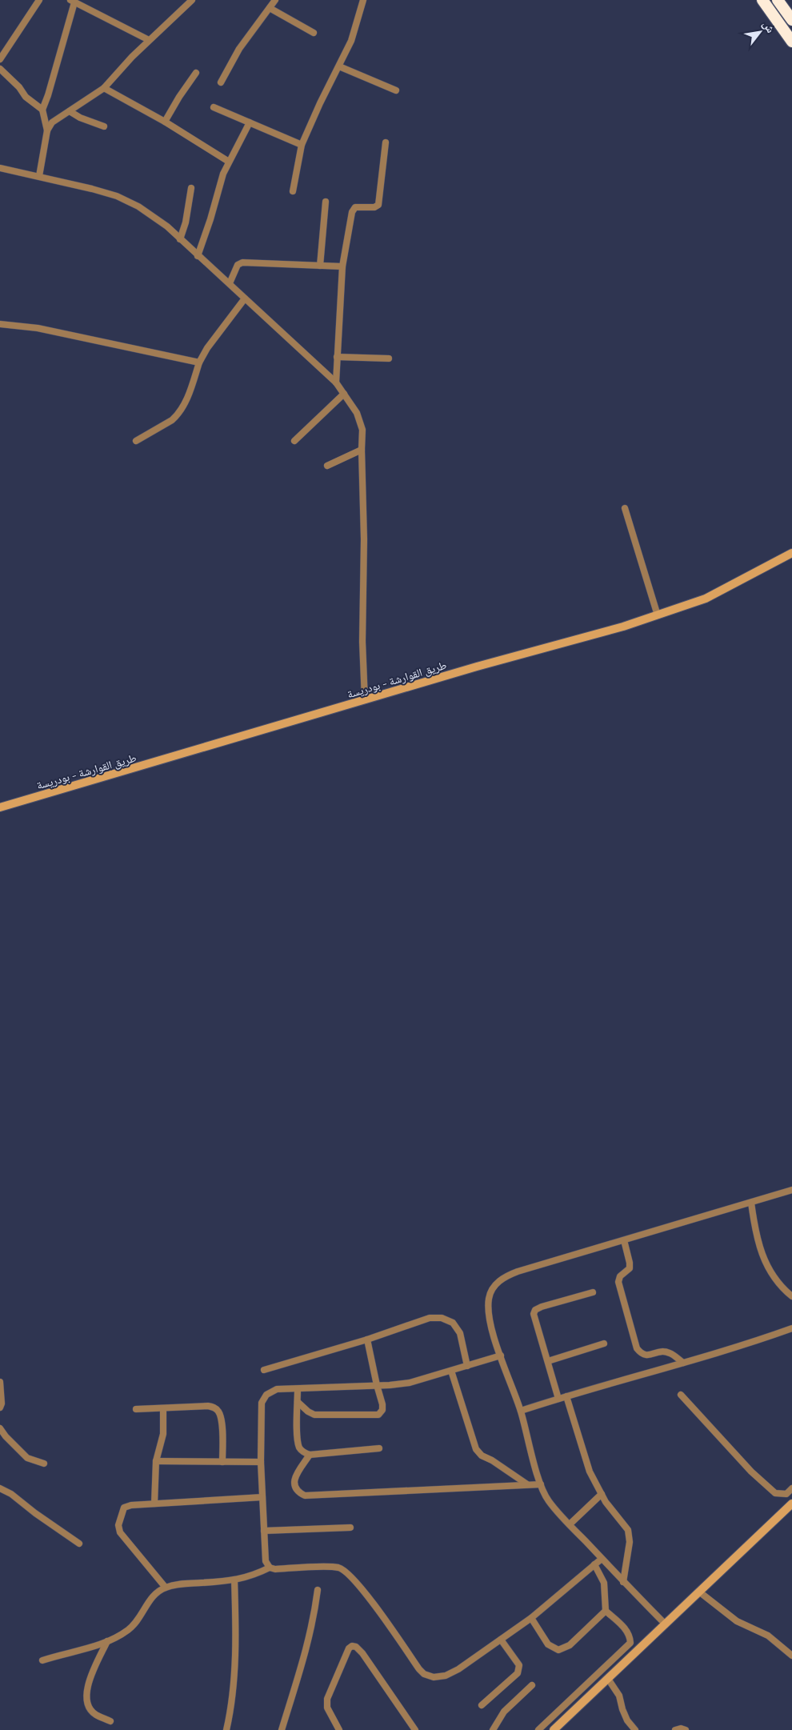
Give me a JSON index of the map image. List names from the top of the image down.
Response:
{
  "streets": {
    "main road": ["طريق القوارشة - بودريسة"]
  },
  "north": "top right"
}
